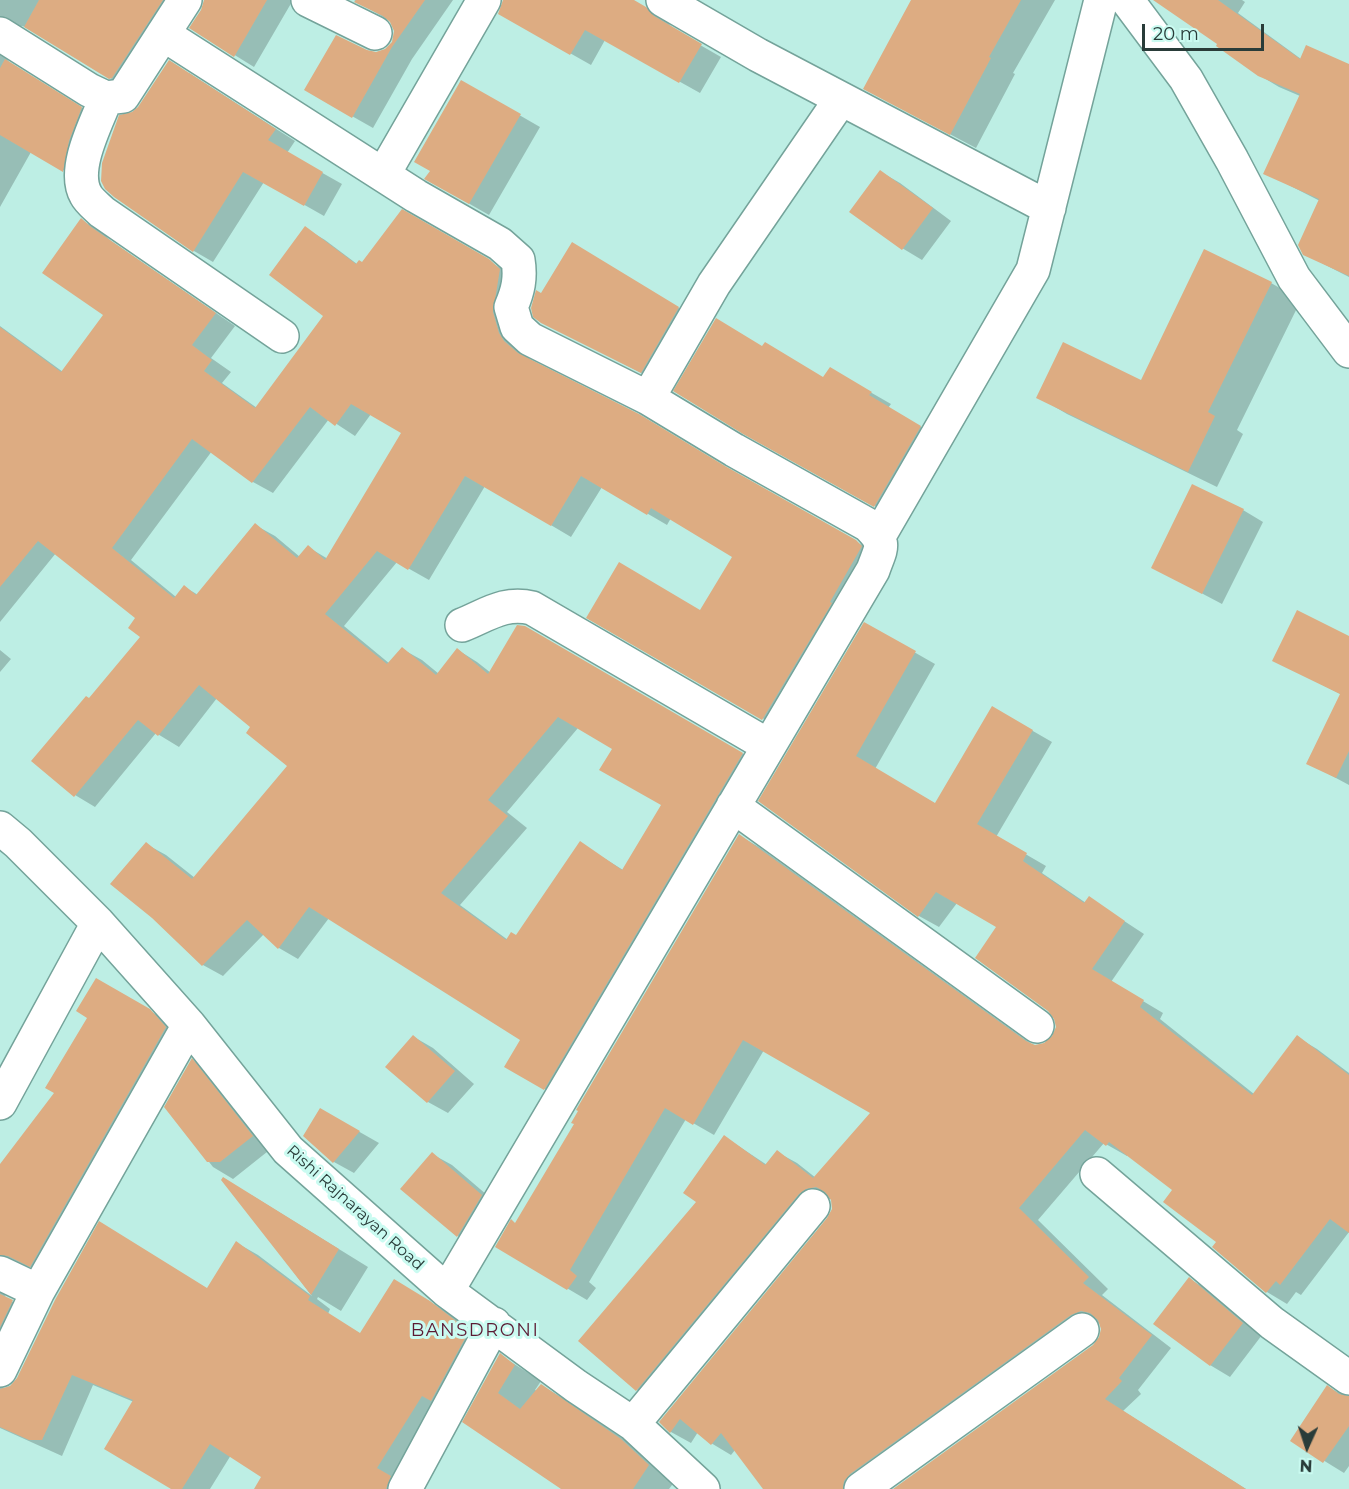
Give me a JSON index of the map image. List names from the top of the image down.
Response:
{
  "streets": {
    "street": ["Rishi Rajnarayan Road"]
  },
  "districts": ["BANSDRONI"],
  "scale_bar": "20 m",
  "north": "bottom"
}
